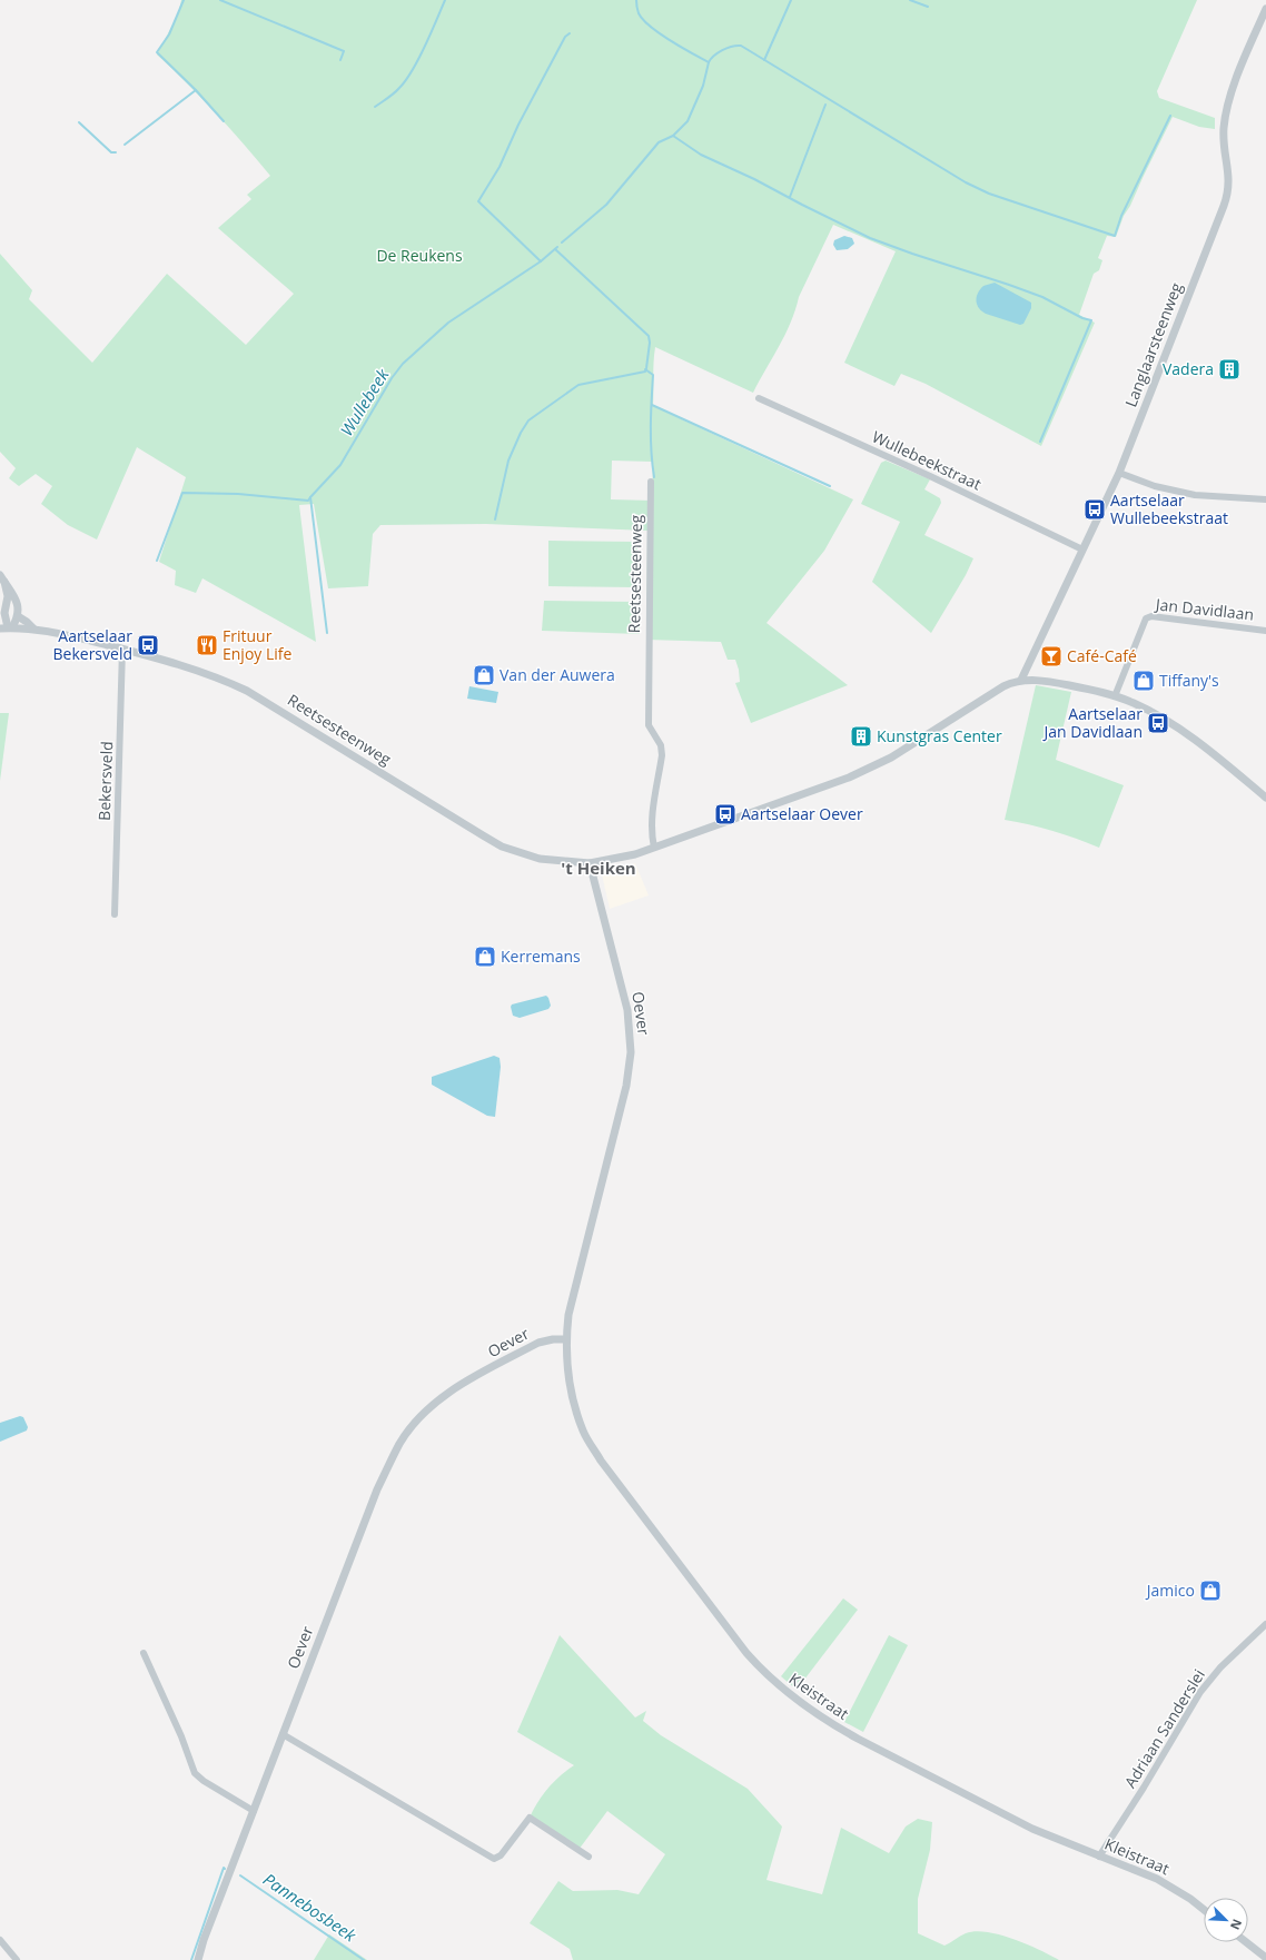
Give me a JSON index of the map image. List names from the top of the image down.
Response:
{
  "streets": {
    "street": [
      "Langlaarsteenweg",
      "Wullebeekstraat",
      "Reetsesteenweg",
      "Jan Davidlaan",
      "Bekersveld",
      "Oever",
      "Kleistraat",
      "Adriaan Sanderslei"
    ]
  },
  "crossings": [
    ["Langlaarsteenweg", "Wullebeekstraat"],
    ["Langlaarsteenweg", "Reetsesteenweg"],
    ["Reetsesteenweg", "Bekersveld"],
    ["Reetsesteenweg", "Oever"],
    ["Oever", "Kleistraat"],
    ["Kleistraat", "Adriaan Sanderslei"]
  ],
  "districts": ["'t Heiken"],
  "water": ["Wullebeek", "Pannebosbeek"],
  "parks": ["De Reukens"],
  "places": {
    "building": ["Vadera", "Kunstgras Center"],
    "bus stop": [
      "Aartselaar Wullebeekstraat",
      "Aartselaar Bekersveld",
      "Aartselaar Jan Davidlaan",
      "Aartselaar Oever"
    ],
    "restaurant": ["Frituur Enjoy Life"],
    "bar": ["Café-Café"],
    "shop": [
      "Van der Auwera",
      "Tiffany's",
      "Kerremans",
      "Jamico"
    ]
  },
  "north": "bottom right"
}
